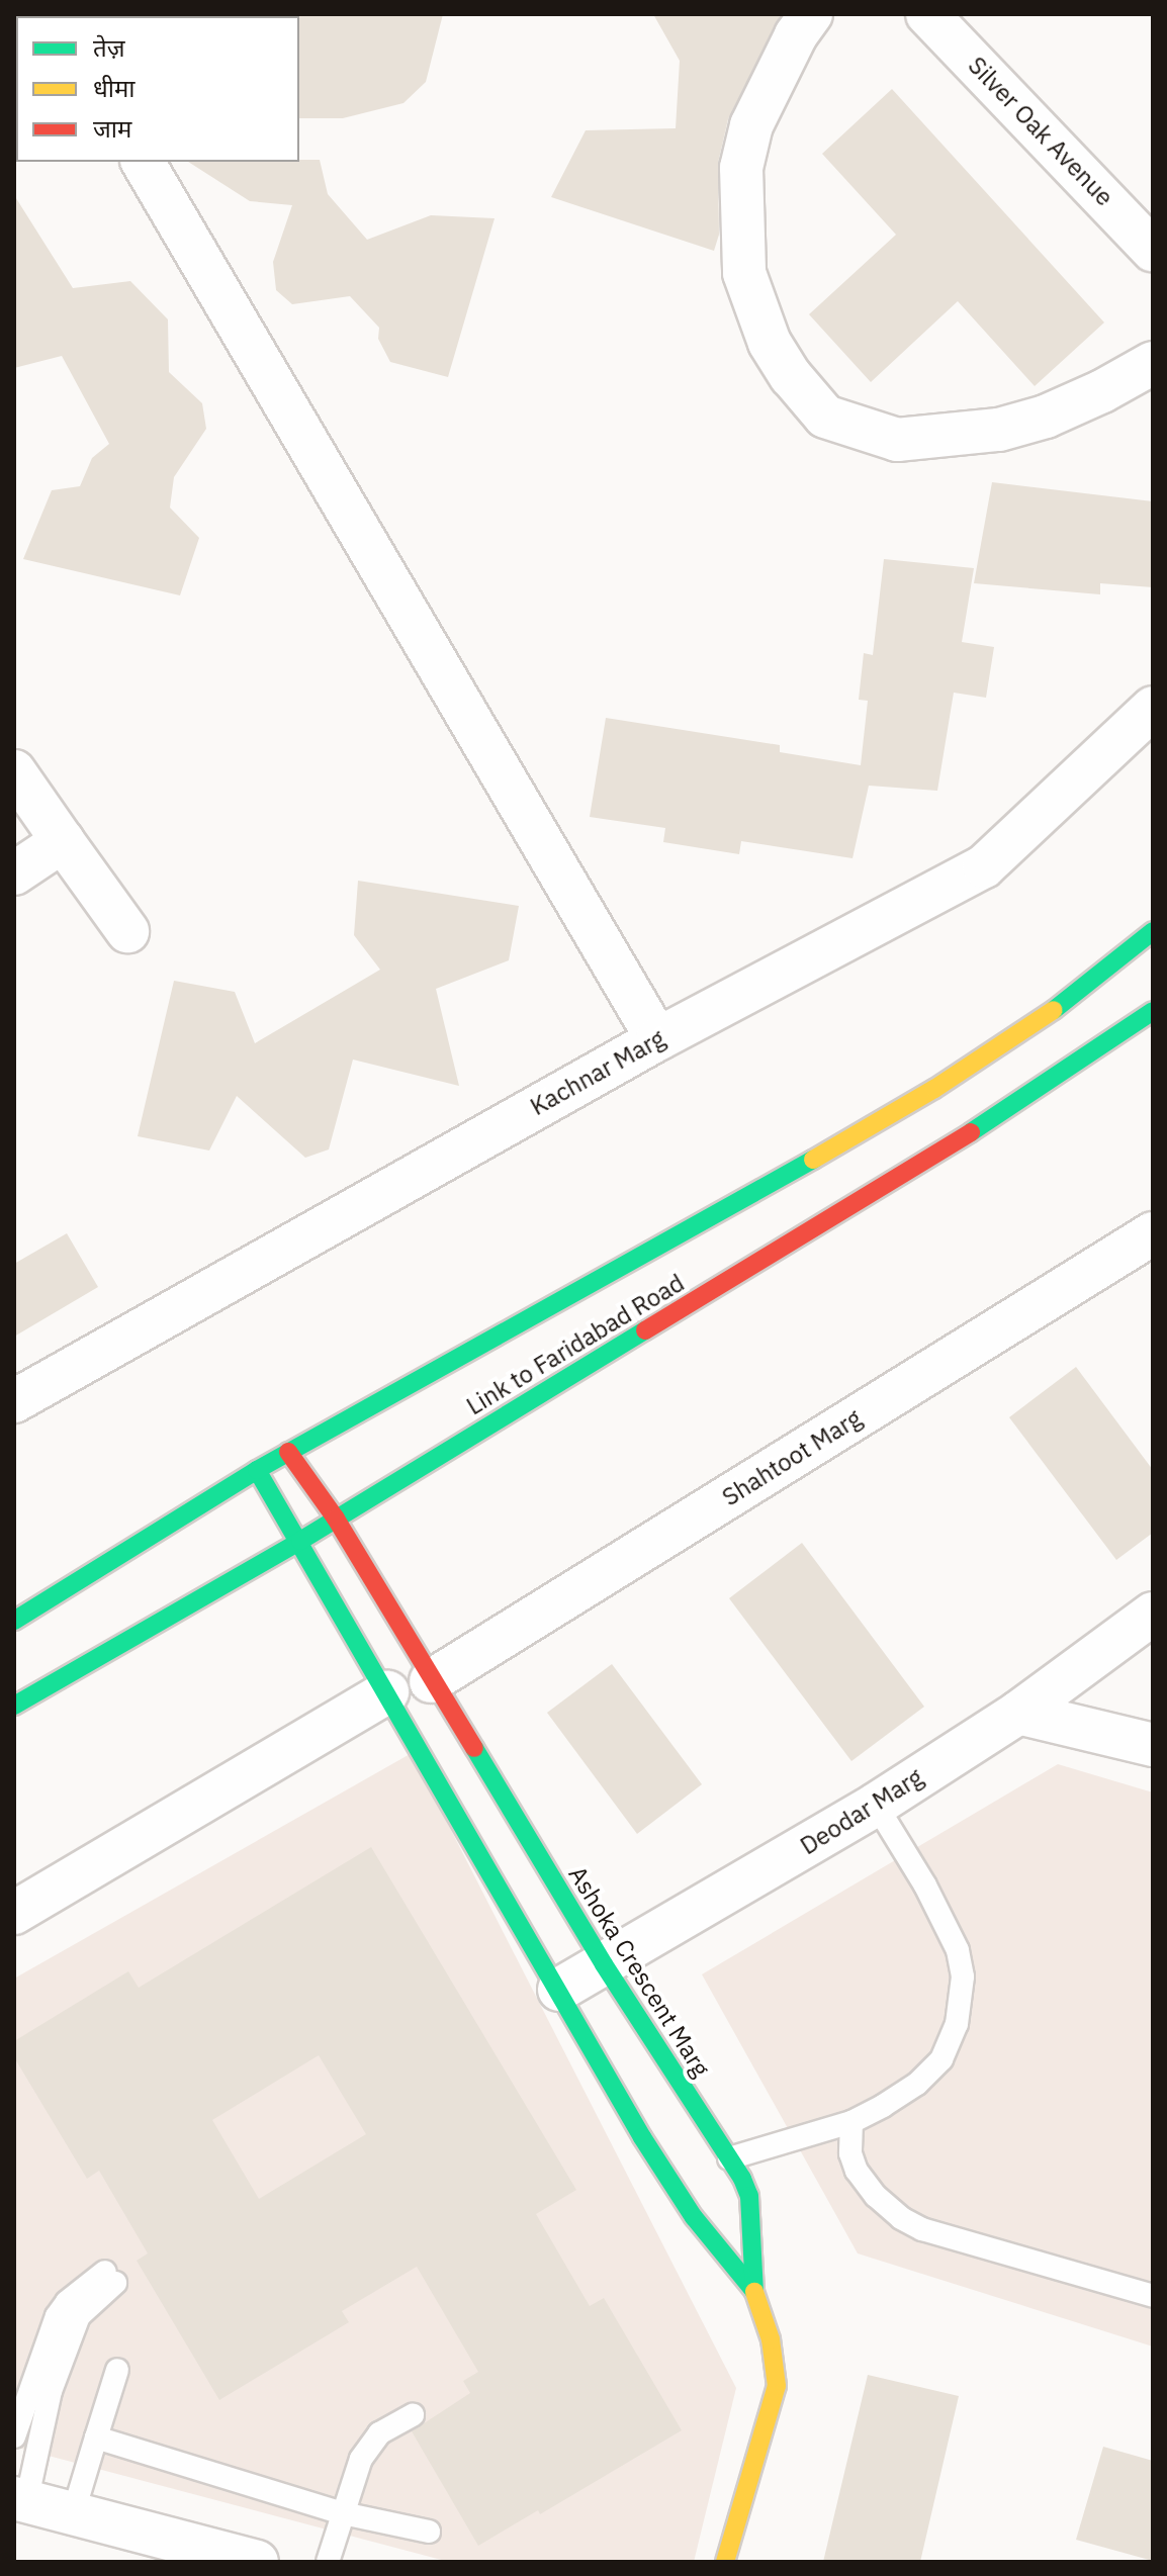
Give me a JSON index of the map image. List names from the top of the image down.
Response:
{
  "streets": {
    "main road": ["Link to Faridabad Road", "Ashoka Crescent Marg"],
    "street": [
      "Silver Oak Avenue",
      "Kachnar Marg",
      "Shahtoot Marg",
      "Deodar Marg"
    ]
  },
  "crossings": [
    ["Link to Faridabad Road", "Ashoka Crescent Marg"],
    ["Shahtoot Marg", "Ashoka Crescent Marg"],
    ["Deodar Marg", "Ashoka Crescent Marg"]
  ],
  "legend": ["तेज़", "धीमा", "जाम"]
}
